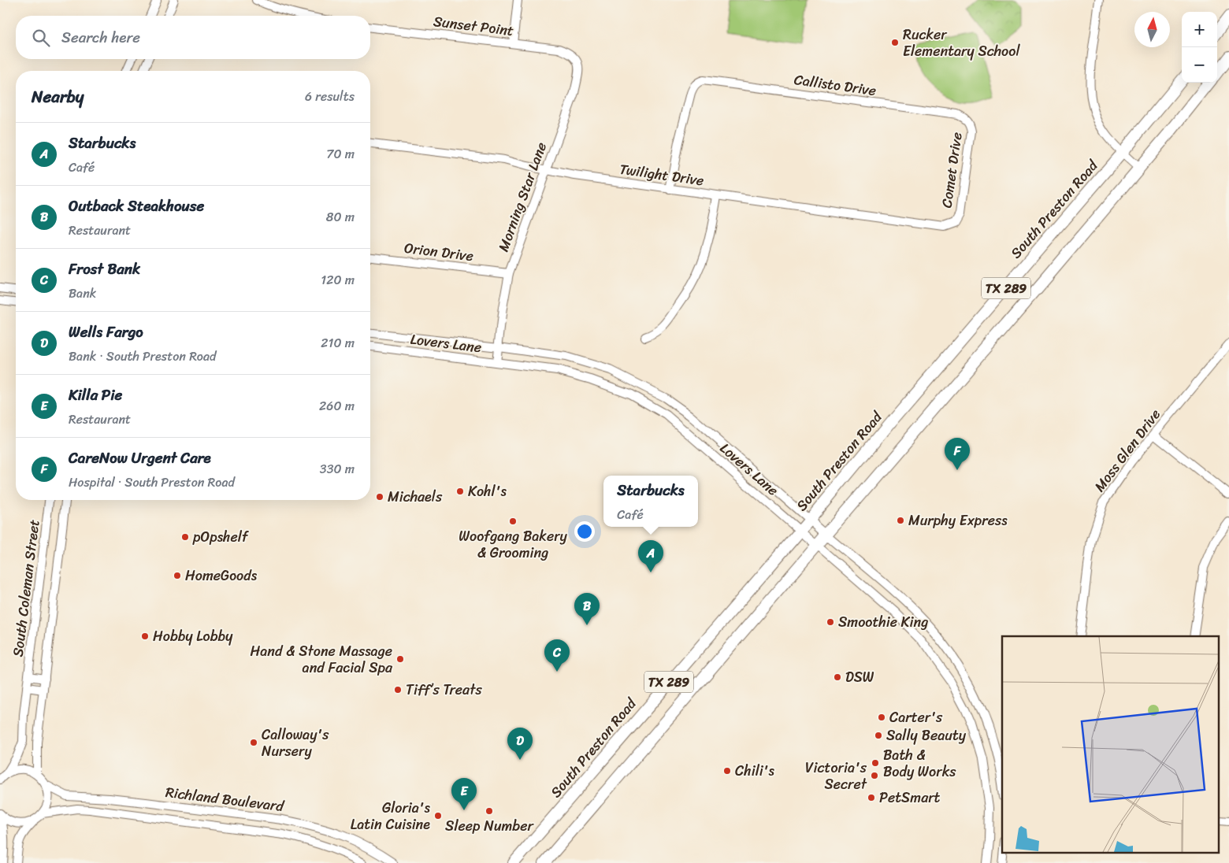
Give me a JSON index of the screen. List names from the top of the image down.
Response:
{
  "streets": {
    "main road": ["South Preston Road", "TX 289"],
    "street": [
      "Sunset Point",
      "Callisto Drive",
      "Comet Drive",
      "Twilight Drive",
      "Morning Star Lane",
      "Orion Drive",
      "Lovers Lane",
      "Moss Glen Drive",
      "South Coleman Street",
      "Richland Boulevard"
    ]
  },
  "crossings": [
    ["Sunset Point", "Morning Star Lane"],
    ["Callisto Drive", "Comet Drive"],
    ["Callisto Drive", "Twilight Drive"],
    ["Comet Drive", "Twilight Drive"],
    ["Twilight Drive", "Morning Star Lane"],
    ["Morning Star Lane", "Orion Drive"],
    ["Morning Star Lane", "Lovers Lane"],
    ["South Preston Road", "Lovers Lane"],
    ["TX 289", "Lovers Lane"]
  ],
  "places": [
    "Rucker Elementary School",
    "Kohl's",
    "Michaels",
    "Murphy Express",
    "Woofgang Bakery & Grooming",
    "pOpshelf",
    "HomeGoods",
    "Smoothie King",
    "Hobby Lobby",
    "Hand & Stone Massage and Facial Spa",
    "DSW",
    "Tiff’s Treats",
    "Carter's",
    "Sally Beauty",
    "Calloway's Nursery",
    "Bath & Body Works",
    "Chili's",
    "Victoria's Secret",
    "PetSmart",
    "Sleep Number",
    "Gloria's Latin Cuisine"
  ],
  "north": "top",
  "page": {
    "map_buttons": ["+", "−"],
    "search": "Search here",
    "heading": ["Nearby", "6 results"],
    "list": [
      {
        "mark": "A",
        "name": "Starbucks",
        "note": "Café",
        "value": "70 m"
      },
      {
        "mark": "B",
        "name": "Outback Steakhouse",
        "note": "Restaurant",
        "value": "80 m"
      },
      {
        "mark": "C",
        "name": "Frost Bank",
        "note": "Bank",
        "value": "120 m"
      },
      {
        "mark": "D",
        "name": "Wells Fargo",
        "note": "Bank · South Preston Road",
        "value": "210 m"
      },
      {
        "mark": "E",
        "name": "Killa Pie",
        "note": "Restaurant",
        "value": "260 m"
      },
      {
        "mark": "F",
        "name": "CareNow Urgent Care",
        "note": "Hospital · South Preston Road",
        "value": "330 m"
      }
    ],
    "pins": [
      "F",
      "A",
      "B",
      "C",
      "D",
      "E"
    ],
    "popup": ["Starbucks", "Café"]
  }
}
